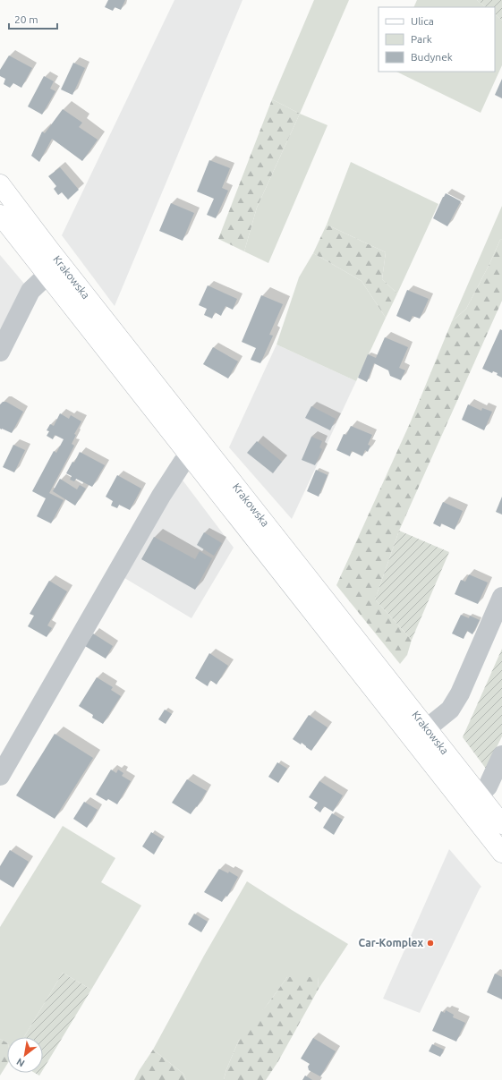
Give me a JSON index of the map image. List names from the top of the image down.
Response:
{
  "streets": {
    "main road": ["Krakowska"]
  },
  "places": ["Car-Komplex"],
  "legend": ["Ulica", "Park", "Budynek"],
  "scale_bar": "20 m",
  "north": "bottom left"
}
